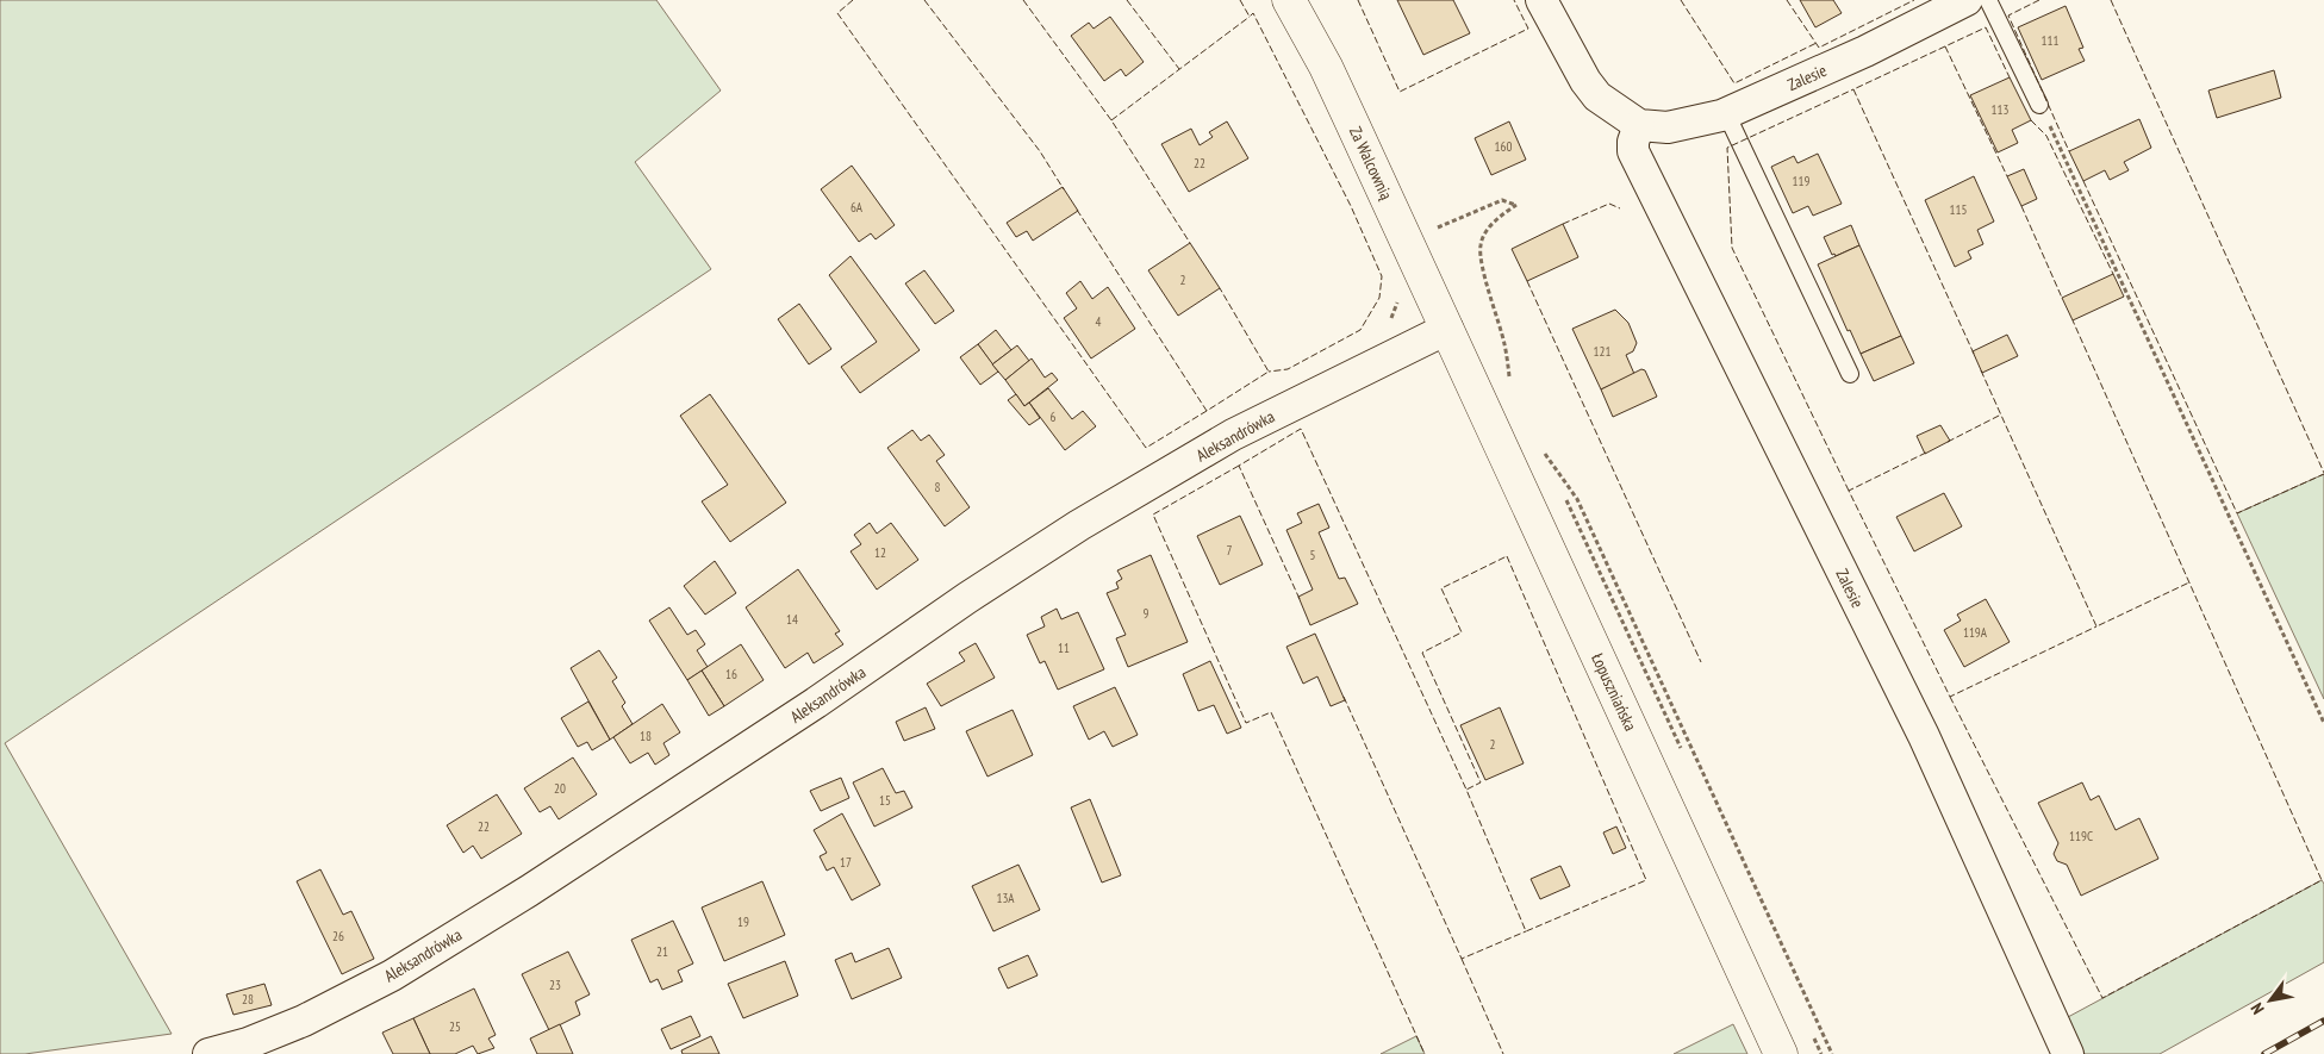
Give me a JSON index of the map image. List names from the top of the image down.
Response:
{
  "streets": {
    "main road": ["Za Walcownią", "Łopuszniańska"],
    "street": ["Zalesie", "Aleksandrówka"]
  },
  "crossings": [
    ["Za Walcownią", "Aleksandrówka"],
    ["Za Walcownią", "Łopuszniańska"],
    ["Aleksandrówka", "Łopuszniańska"]
  ],
  "house_numbers": [
    "111",
    "113",
    "160",
    "22",
    "119",
    "6A",
    "115",
    "2",
    "4",
    "121",
    "6",
    "8",
    "7",
    "12",
    "5",
    "9",
    "14",
    "119A",
    "11",
    "16",
    "18",
    "2",
    "20",
    "15",
    "22",
    "119C",
    "17",
    "13A",
    "19",
    "26",
    "21",
    "23",
    "28",
    "25"
  ],
  "north": "bottom left"
}
